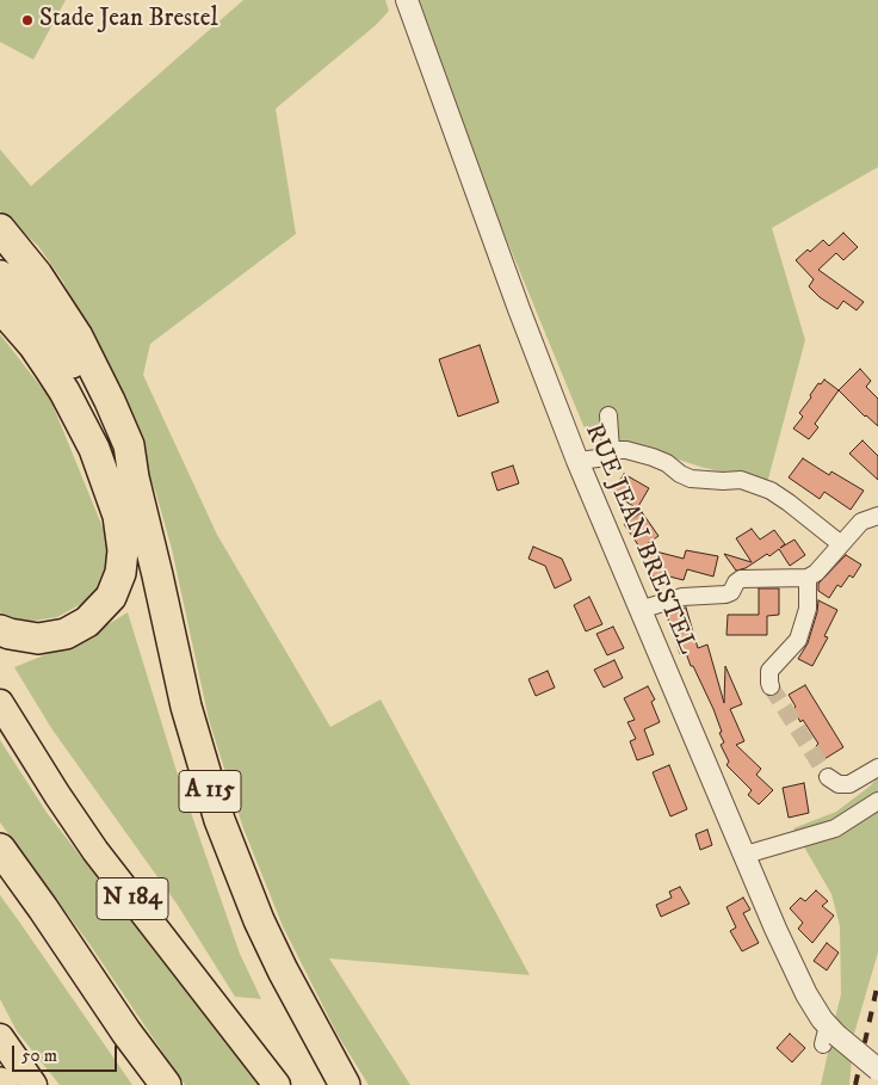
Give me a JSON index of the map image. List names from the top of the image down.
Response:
{
  "streets": {
    "highway": ["A 115", "N 184"],
    "street": ["RUE JEAN BRESTEL"]
  },
  "places": ["Stade Jean Brestel"],
  "scale_bar": "50 m"
}
